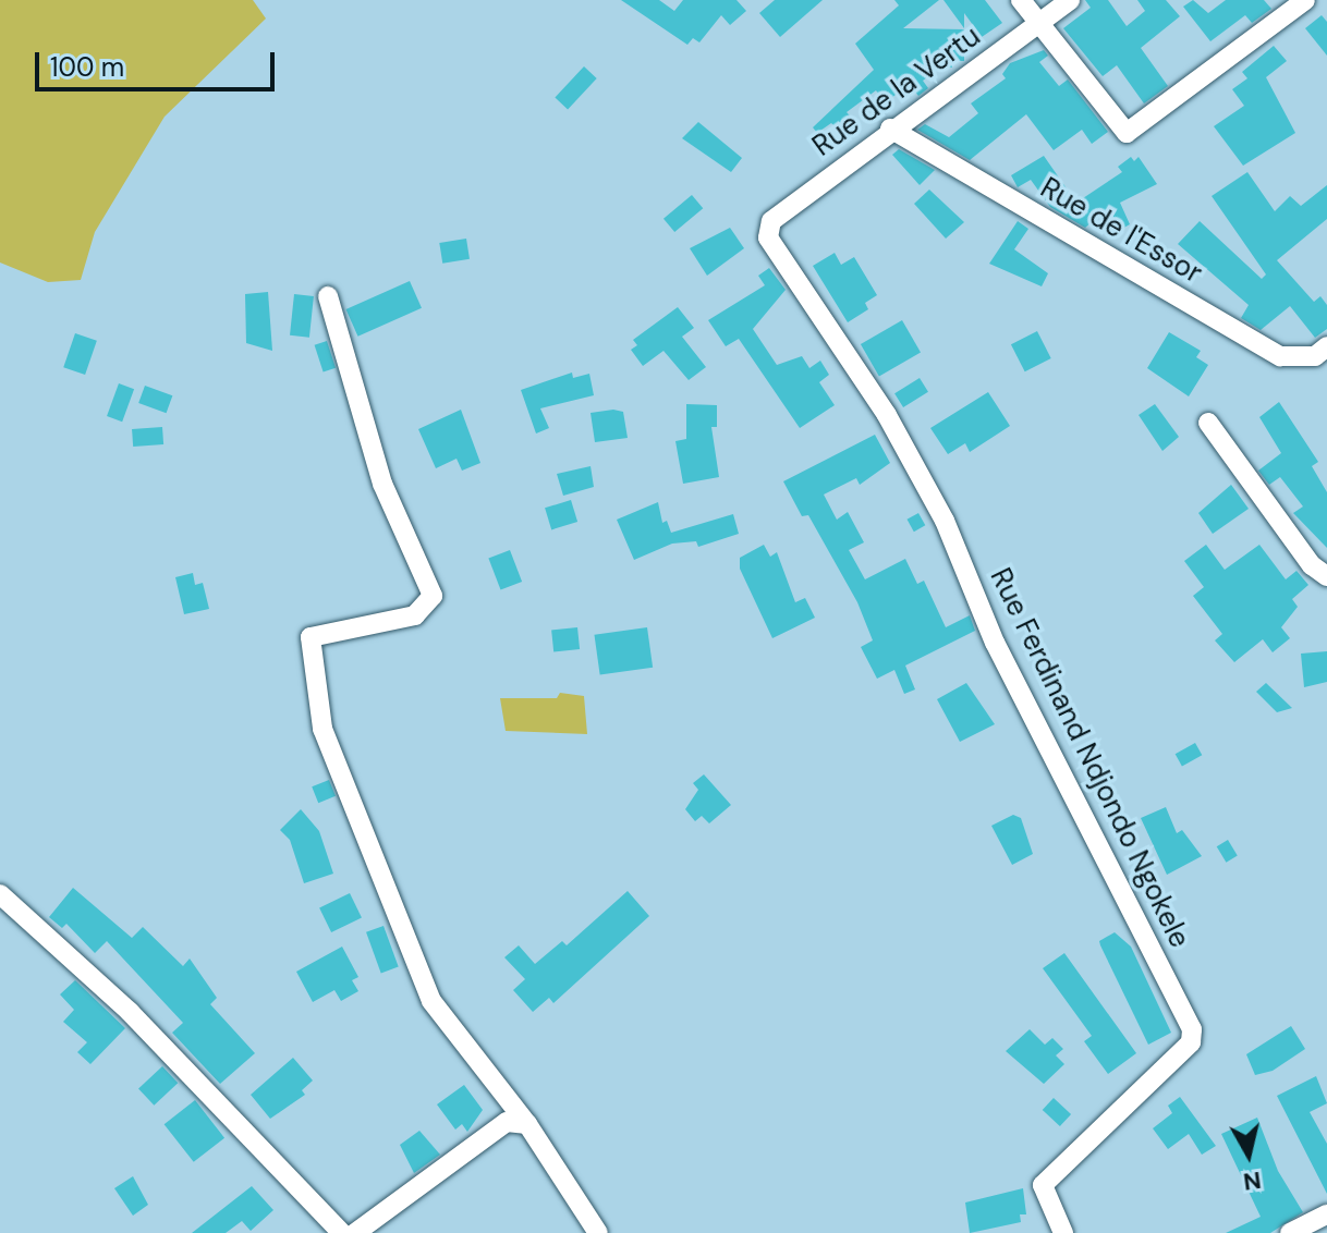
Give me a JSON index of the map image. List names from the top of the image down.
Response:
{
  "streets": {
    "street": ["Rue de la Vertu", "Rue de l'Essor", "Rue Ferdinand Ndjondo Ngokele"]
  },
  "crossings": [
    ["Rue de la Vertu", "Rue de l'Essor"],
    ["Rue de la Vertu", "Rue Ferdinand Ndjondo Ngokele"]
  ],
  "scale_bar": "100 m",
  "north": "bottom"
}
